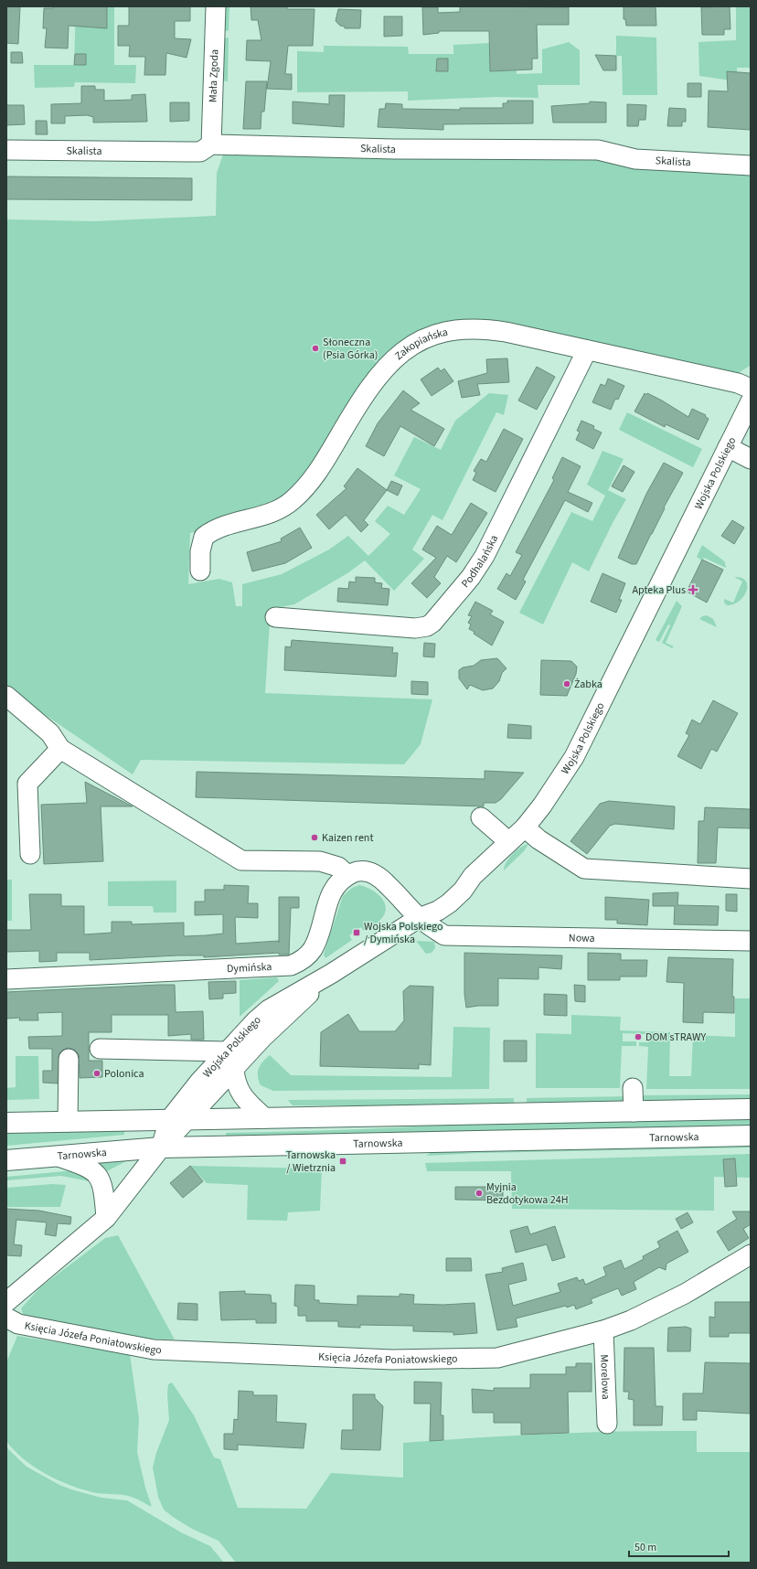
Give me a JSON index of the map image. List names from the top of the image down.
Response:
{
  "streets": {
    "main road": ["Tarnowska"],
    "street": [
      "Mała Zgoda",
      "Skalista",
      "Zakopiańska",
      "Wojska Polskiego",
      "Podhalańska",
      "Nowa",
      "Dymińska",
      "Księcia Józefa Poniatowskiego",
      "Morelowa"
    ]
  },
  "crossings": [
    ["Mała Zgoda", "Skalista"],
    ["Zakopiańska", "Podhalańska"],
    ["Wojska Polskiego", "Nowa"],
    ["Wojska Polskiego", "Dymińska"],
    ["Wojska Polskiego", "Tarnowska"],
    ["Nowa", "Dymińska"],
    ["Księcia Józefa Poniatowskiego", "Morelowa"]
  ],
  "places": {
    "other": [
      "Słoneczna (Psia Górka)",
      "Żabka",
      "Kaizen rent",
      "DOM sTRAWY",
      "Polonica",
      "Myjnia Bezdotykowa 24H"
    ],
    "health": ["Apteka Plus"],
    "transit": ["Wojska Polskiego / Dymińska", "Tarnowska / Wietrznia"]
  },
  "scale_bar": "50 m"
}
